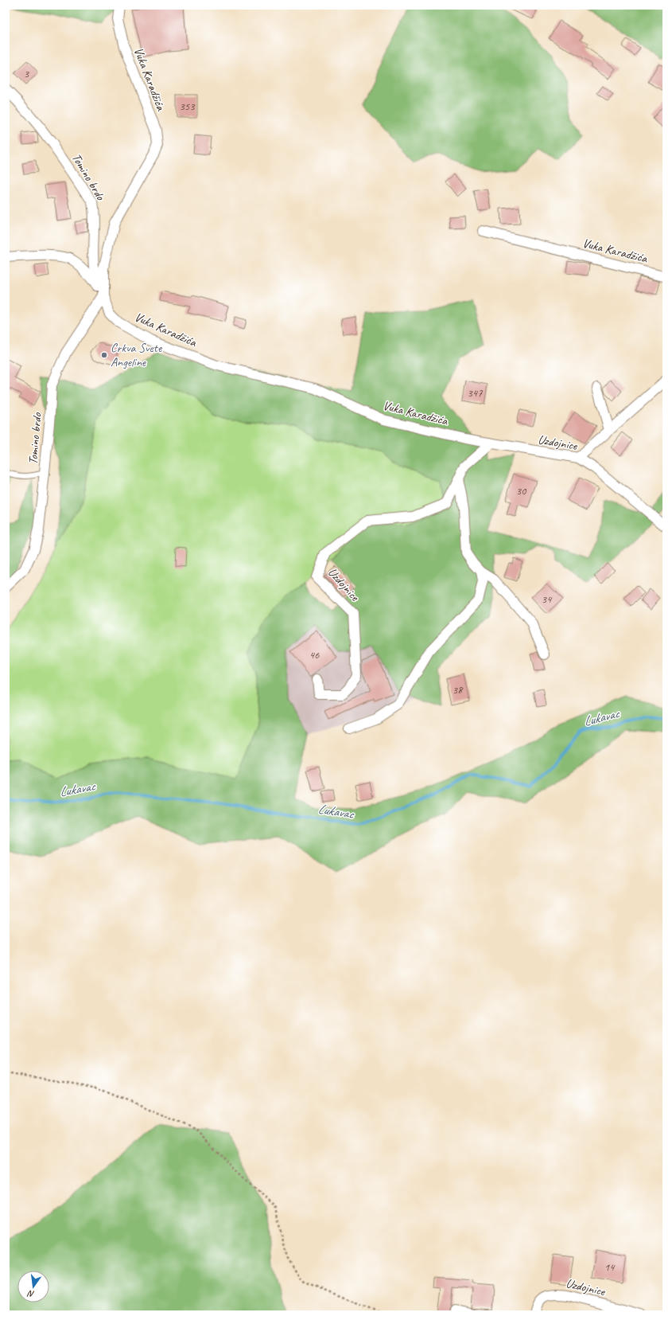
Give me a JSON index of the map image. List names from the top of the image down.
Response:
{
  "streets": {
    "street": ["Vuka Karadžića", "Tomino brdo", "Uzdojnice"]
  },
  "crossings": [
    ["Vuka Karadžića", "Tomino brdo"],
    ["Vuka Karadžića", "Uzdojnice"]
  ],
  "water": ["Lukavac"],
  "places": ["Crkva Svete Angeline"],
  "house_numbers": [
    "3",
    "353",
    "347",
    "30",
    "34",
    "46",
    "38",
    "14"
  ],
  "north": "bottom"
}
